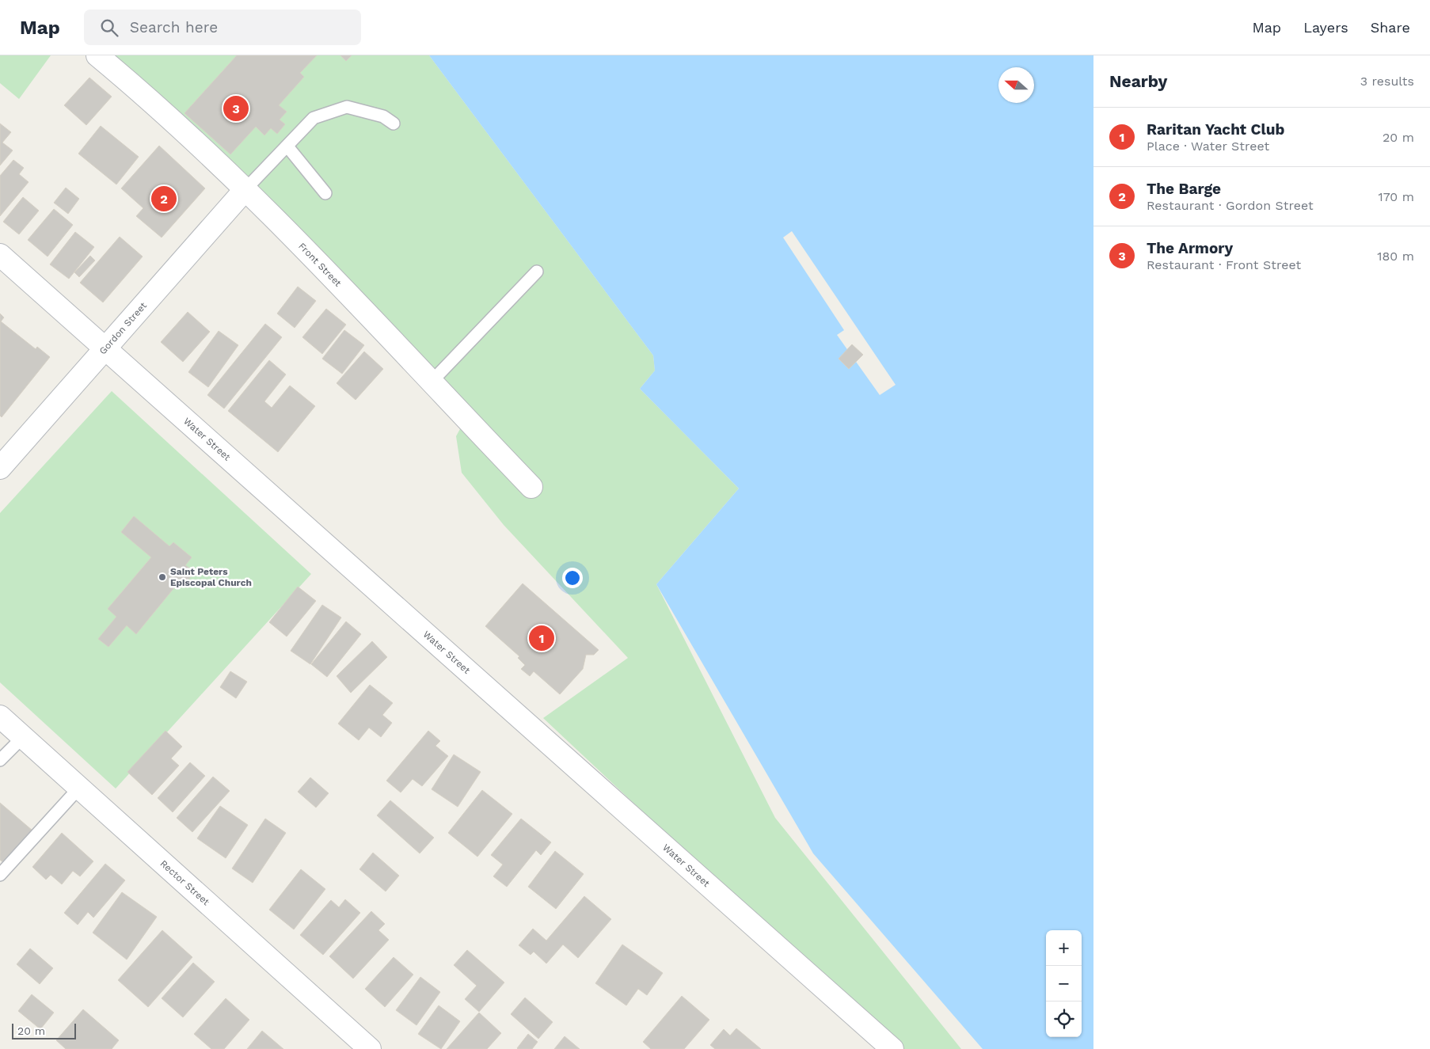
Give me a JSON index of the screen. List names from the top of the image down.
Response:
{
  "streets": {
    "street": [
      "Front Street",
      "Gordon Street",
      "Water Street",
      "Rector Street"
    ]
  },
  "crossings": [
    ["Front Street", "Gordon Street"],
    ["Gordon Street", "Water Street"]
  ],
  "places": ["Saint Peters Episcopal Church"],
  "scale_bar": "20 m",
  "north": "left",
  "page": {
    "header": "Map",
    "search": "Search here",
    "nav": ["Map", "Layers", "Share"],
    "heading": ["Nearby", "3 results"],
    "pins": ["3", "2", "1"],
    "list": [
      {
        "mark": "1",
        "name": "Raritan Yacht Club",
        "note": "Place · Water Street",
        "value": "20 m"
      },
      {
        "mark": "2",
        "name": "The Barge",
        "note": "Restaurant · Gordon Street",
        "value": "170 m"
      },
      {
        "mark": "3",
        "name": "The Armory",
        "note": "Restaurant · Front Street",
        "value": "180 m"
      }
    ],
    "map_buttons": ["+", "−"],
    "scale": "20 m"
  }
}
